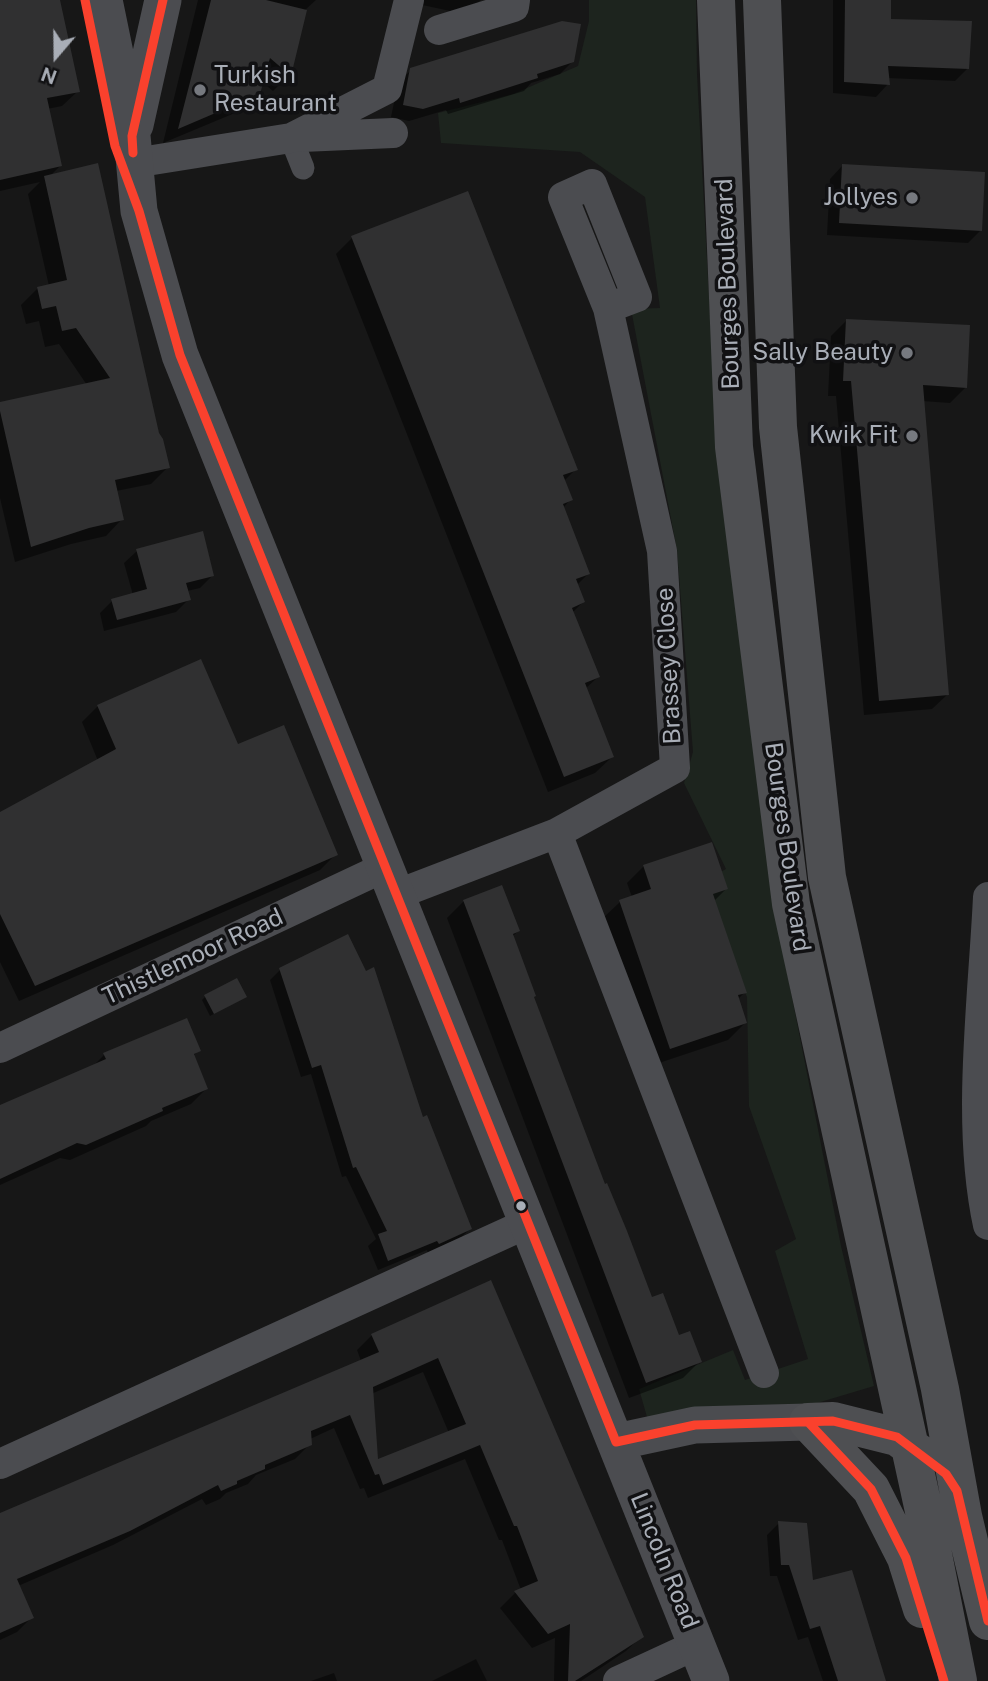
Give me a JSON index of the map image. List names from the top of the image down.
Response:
{
  "streets": {
    "main road": ["Bourges Boulevard"],
    "street": ["Brassey Close", "Thistlemoor Road", "Lincoln Road"]
  },
  "crossings": [
    ["Brassey Close", "Thistlemoor Road"],
    ["Brassey Close", "Lincoln Road"],
    ["Thistlemoor Road", "Lincoln Road"]
  ],
  "places": [
    "Turkish Restaurant",
    "Jollyes",
    "Sally Beauty",
    "Kwik Fit"
  ],
  "north": "bottom"
}
